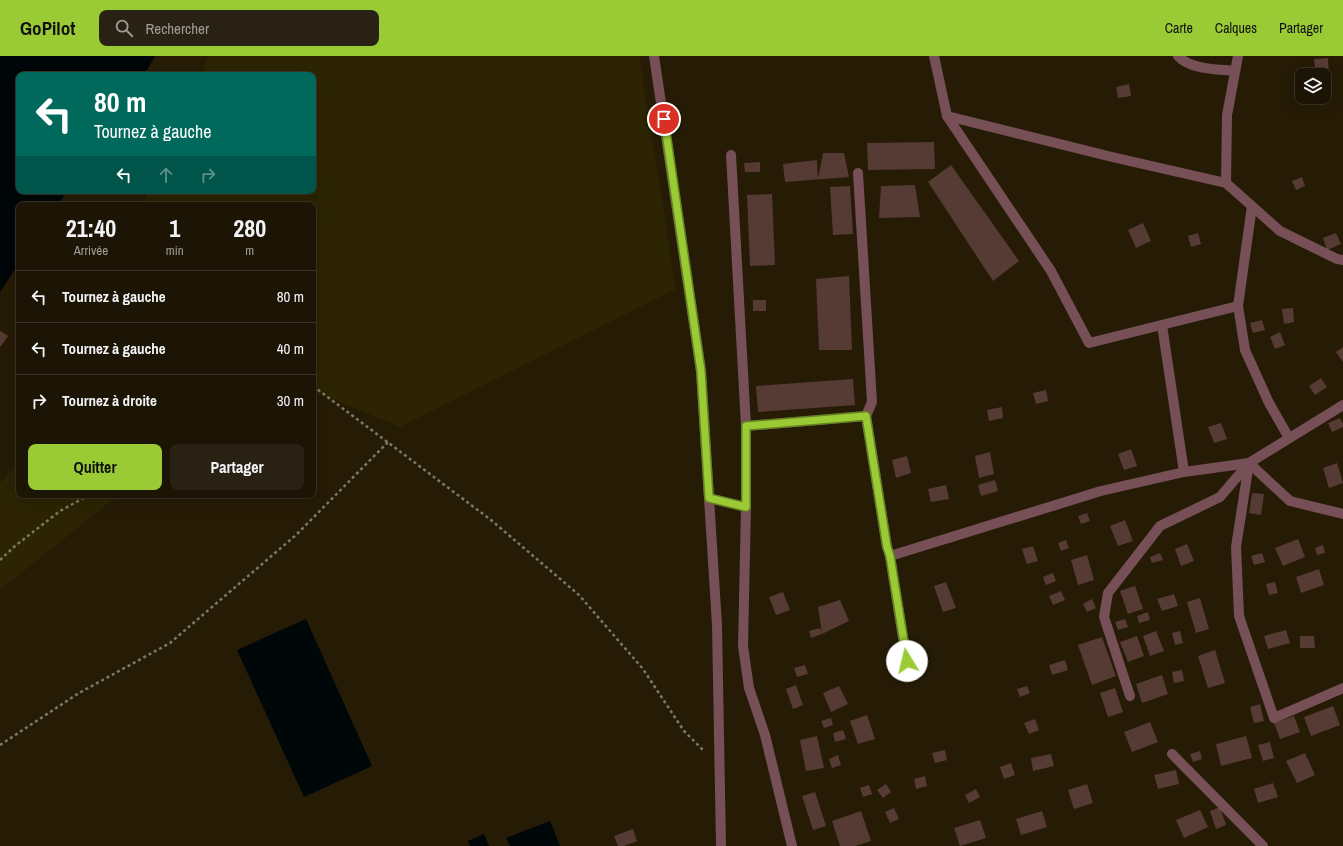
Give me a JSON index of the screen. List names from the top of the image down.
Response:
{
  "page": {
    "header": "GoPilot",
    "search": "Rechercher",
    "nav": ["Carte", "Calques", "Partager"],
    "turn": ["80 m", "Tournez à gauche"],
    "eta": [
      "21:40",
      "Arrivée",
      "1",
      "min",
      "280",
      "m"
    ],
    "list": [
      {
        "name": "Tournez à gauche",
        "value": "80 m"
      },
      {
        "name": "Tournez à gauche",
        "value": "40 m"
      },
      {
        "name": "Tournez à droite",
        "value": "30 m"
      }
    ],
    "buttons": ["Quitter", "Partager"]
  }
}
